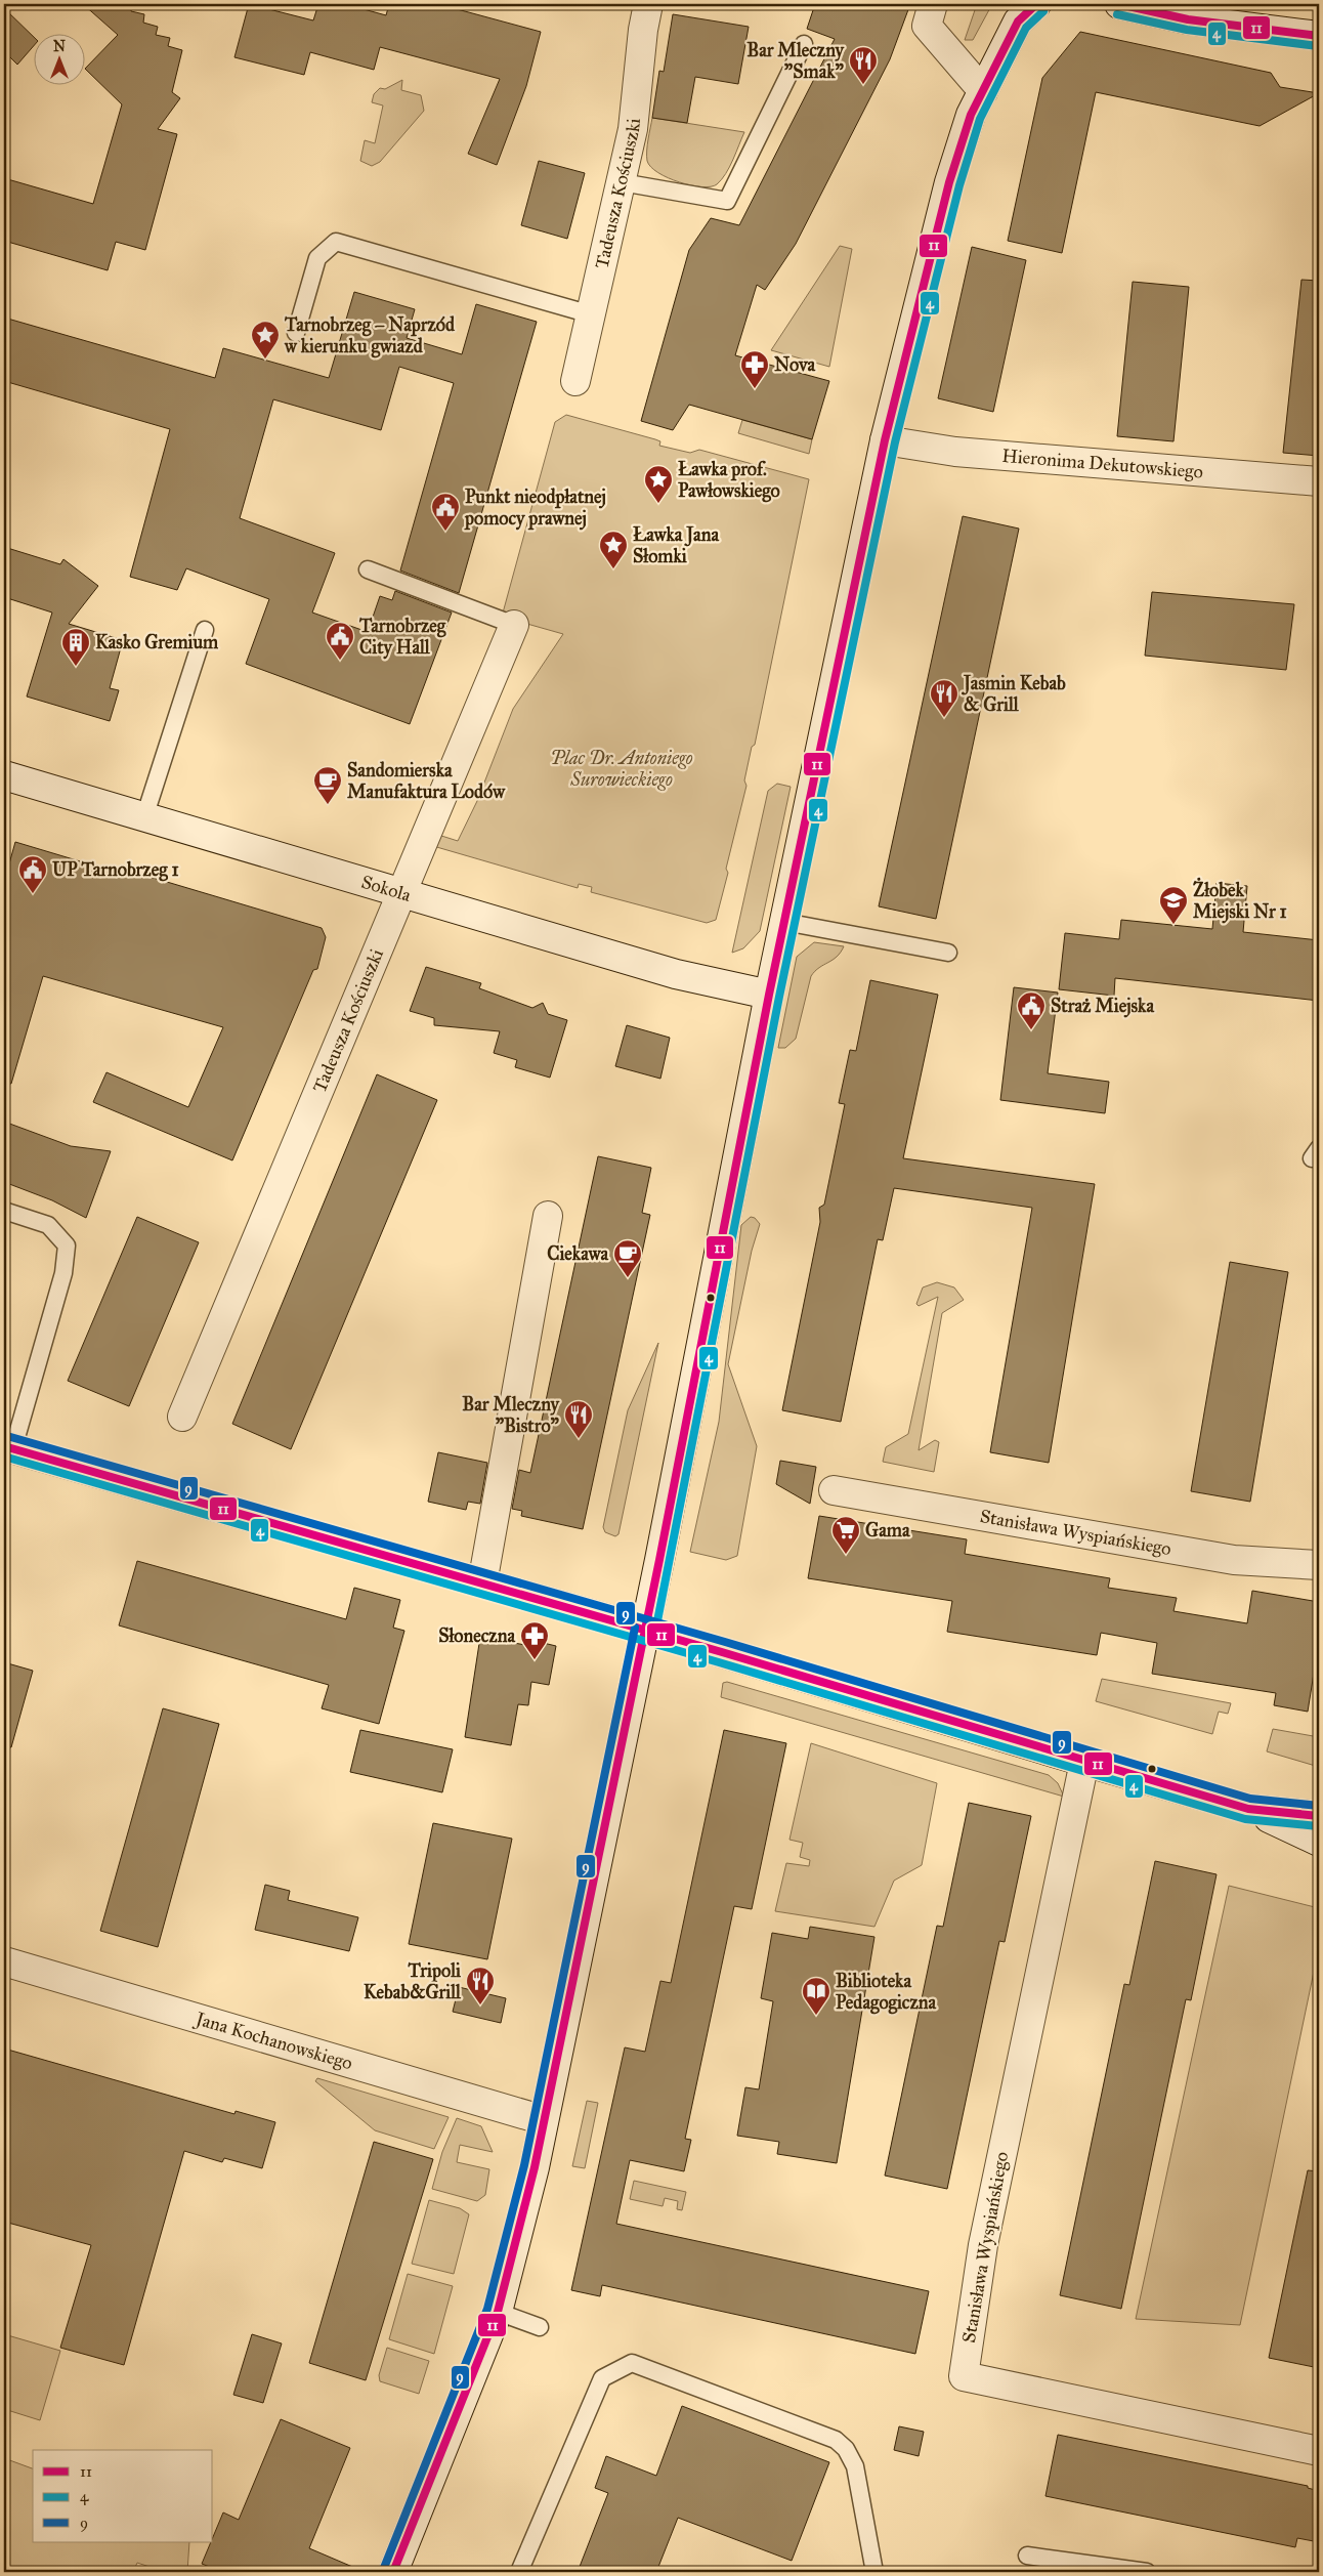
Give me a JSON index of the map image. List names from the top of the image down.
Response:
{
  "streets": {
    "street": [
      "Tadeusza Kościuszki",
      "Hieronima Dekutowskiego",
      "Sokola",
      "Stanisława Wyspiańskiego",
      "Jana Kochanowskiego"
    ]
  },
  "crossings": [
    ["Tadeusza Kościuszki", "Sokola"]
  ],
  "parks": ["Plac Dr. Antoniego Surowieckiego"],
  "places": {
    "restaurant": [
      "Bar Mleczny \"Smak\"",
      "Jasmin Kebab & Grill",
      "Bar Mleczny \"Bistro\"",
      "Tripoli Kebab&Grill"
    ],
    "place": ["Tarnobrzeg – Naprzód w kierunku gwiazd", "Ławka prof. Pawłowskiego", "Ławka Jana Słomki"],
    "pharmacy": ["Nova", "Słoneczna"],
    "public building": [
      "Punkt nieodpłatnej pomocy prawnej",
      "Tarnobrzeg City Hall",
      "UP Tarnobrzeg 1",
      "Straż Miejska"
    ],
    "building": ["Kasko Gremium"],
    "cafe": ["Sandomierska Manufaktura Lodów", "Ciekawa"],
    "school or university": ["Żłobek Miejski Nr 1"],
    "supermarket": ["Gama"],
    "library": ["Biblioteka Pedagogiczna"]
  },
  "lines": ["transit line 11", "transit line 4", "transit line 9"],
  "legend": ["11", "4", "9"],
  "north": "top"
}
